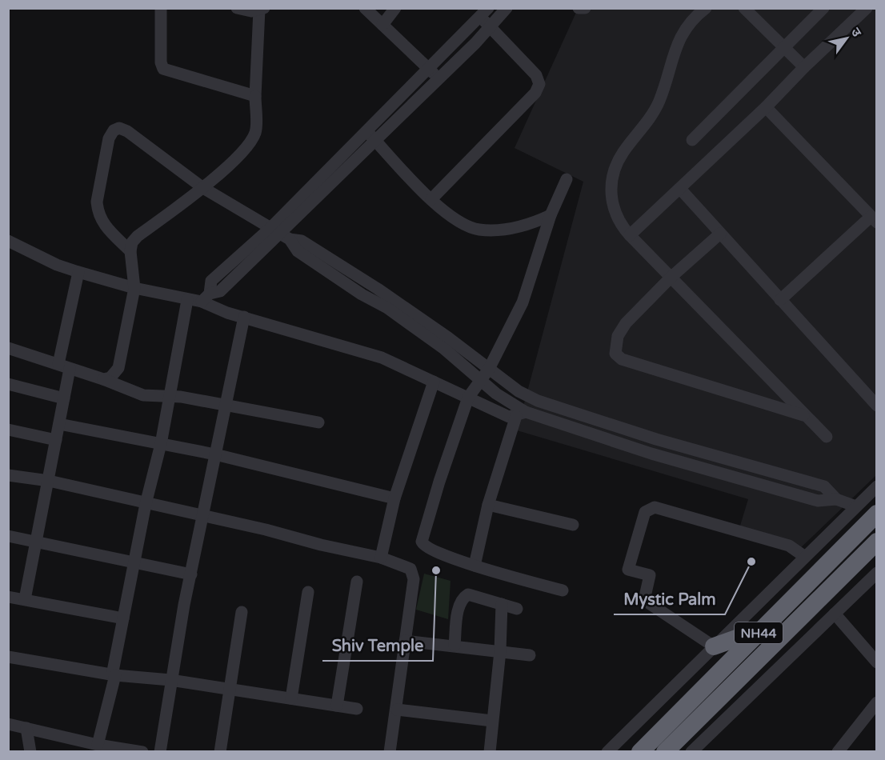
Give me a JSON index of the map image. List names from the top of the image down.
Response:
{
  "streets": {
    "highway": ["NH44"]
  },
  "places": ["Mystic Palm", "Shiv Temple"],
  "north": "top right"
}
